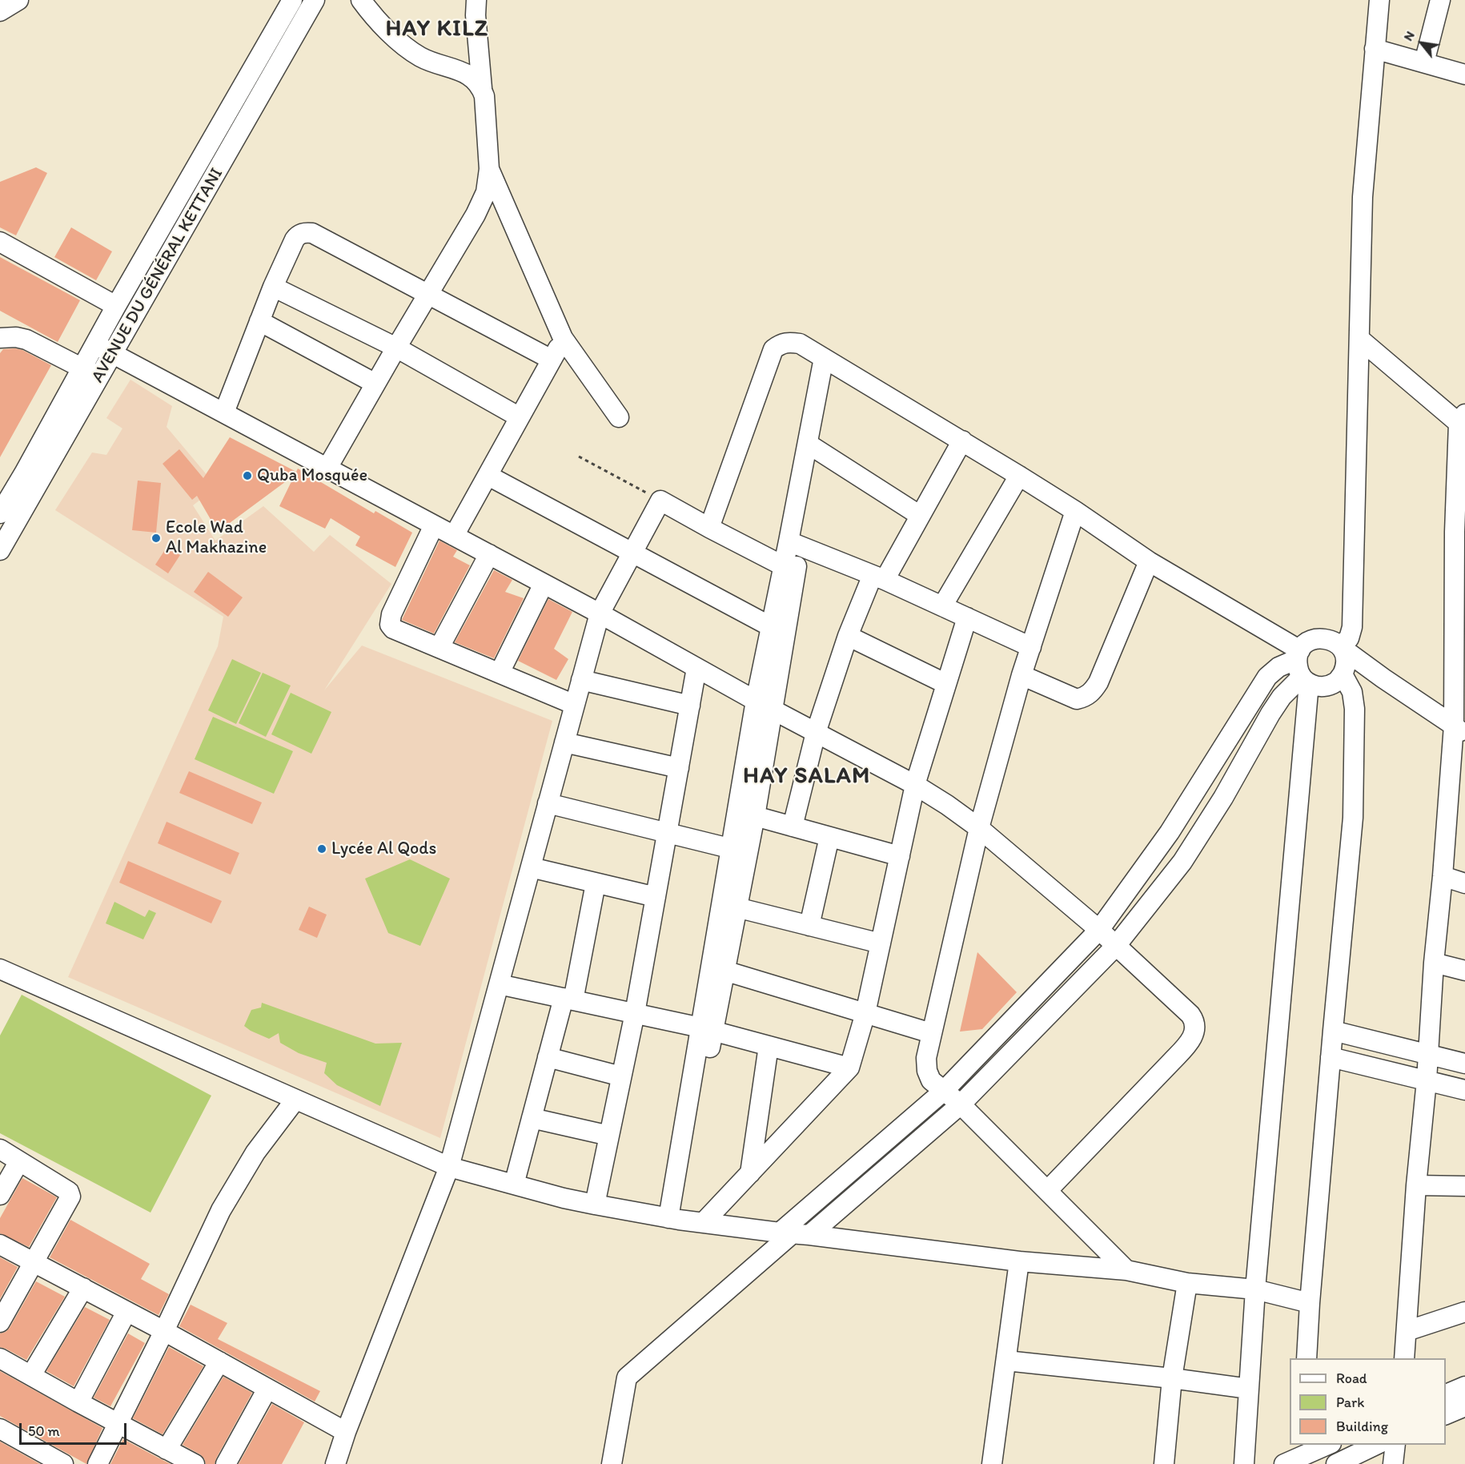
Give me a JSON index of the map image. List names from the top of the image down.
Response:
{
  "streets": {
    "street": ["AVENUE DU GÉNÉRAL KETTANI"]
  },
  "districts": ["HAY KILZ", "HAY SALAM"],
  "places": ["Quba Mosquée", "Ecole Wad Al Makhazine", "Lycée Al Qods"],
  "legend": ["Road", "Park", "Building"],
  "scale_bar": "50 m",
  "north": "top left"
}
